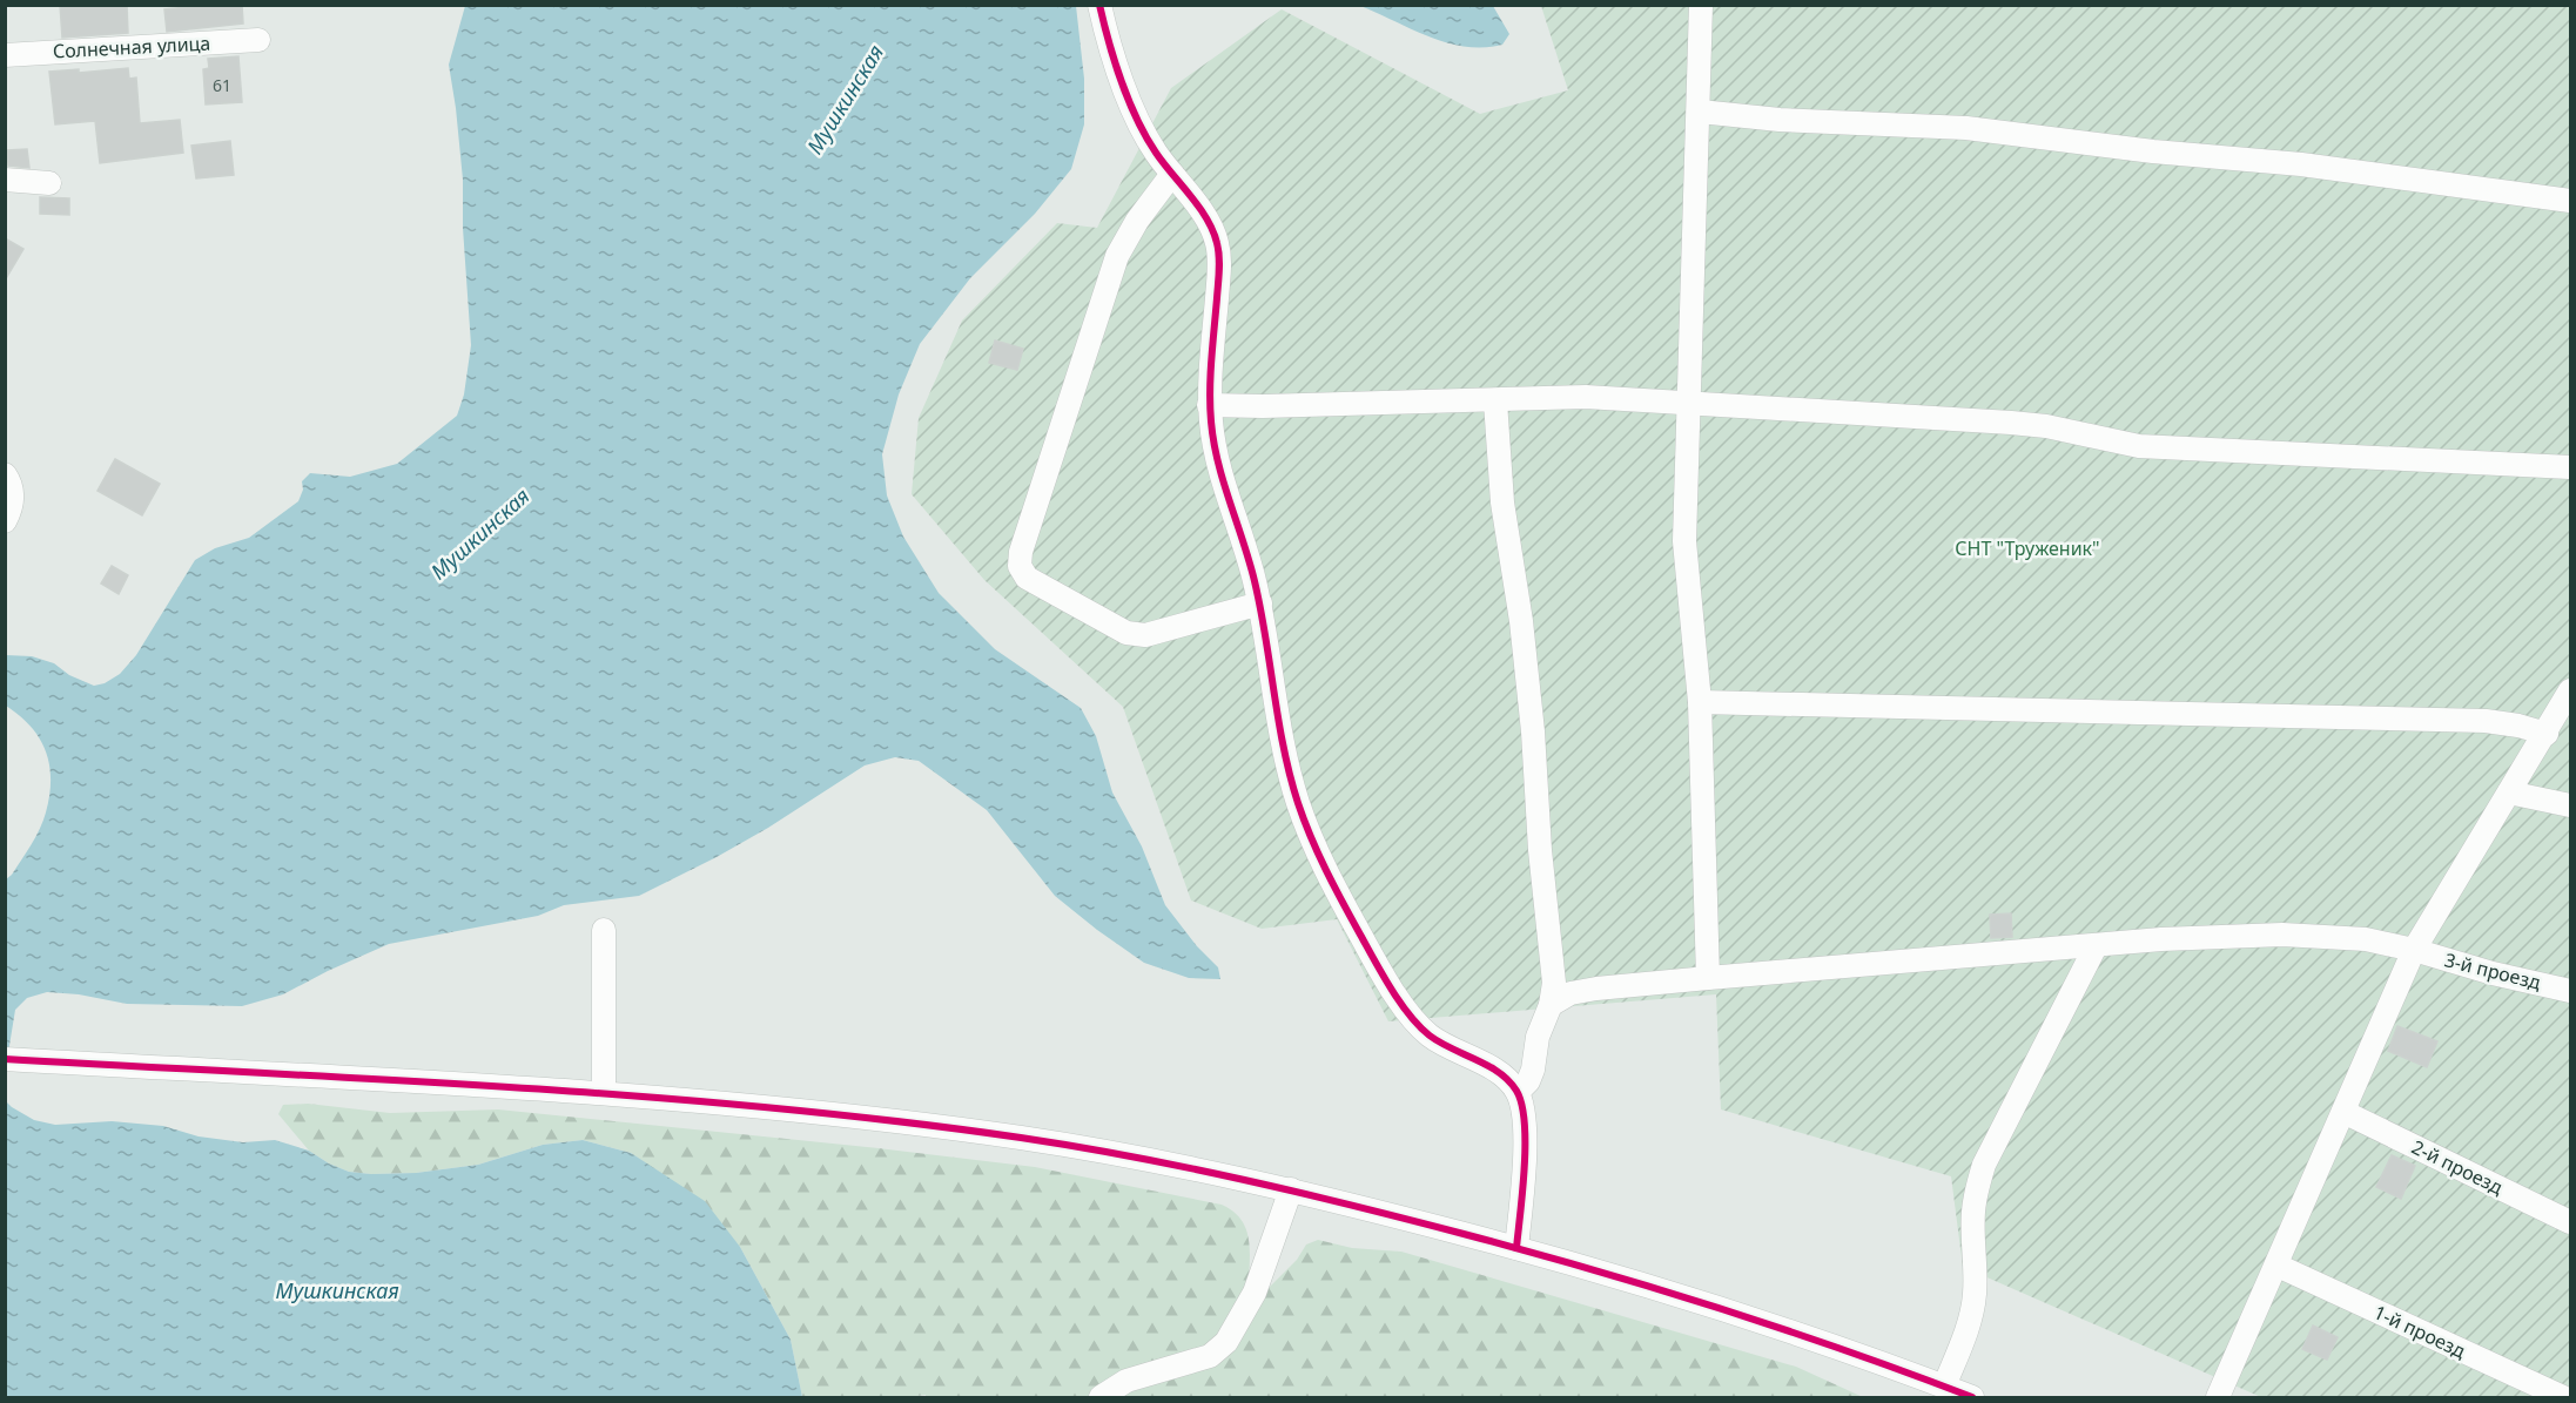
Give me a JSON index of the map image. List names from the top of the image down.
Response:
{
  "streets": {
    "street": [
      "Солнечная улица",
      "3-й проезд",
      "2-й проезд",
      "1-й проезд"
    ]
  },
  "water": ["Мушкинская"],
  "parks": ["СНТ \"Труженик\""],
  "house_numbers": ["61"]
}
